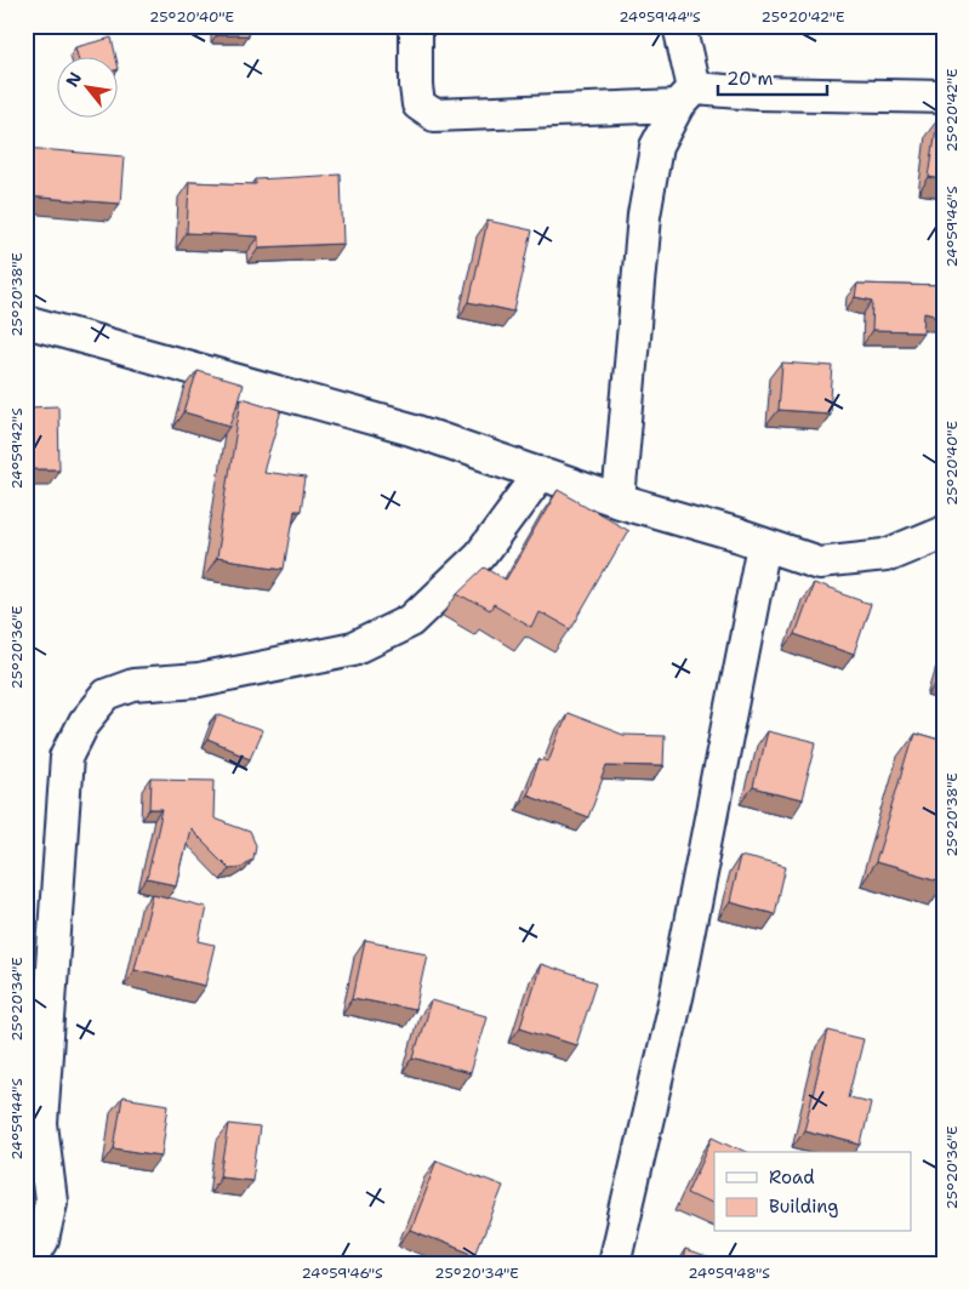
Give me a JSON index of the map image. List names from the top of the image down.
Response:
{
  "legend": ["Road", "Building"],
  "scale_bar": "20 m",
  "north": "top left",
  "coordinates": [
    "25°20'40\"E",
    "24°59'44\"S",
    "25°20'42\"E",
    "24°59'46\"S",
    "25°20'38\"E",
    "24°59'42\"S",
    "25°20'36\"E",
    "25°20'34\"E",
    "24°59'48\"S"
  ]
}
